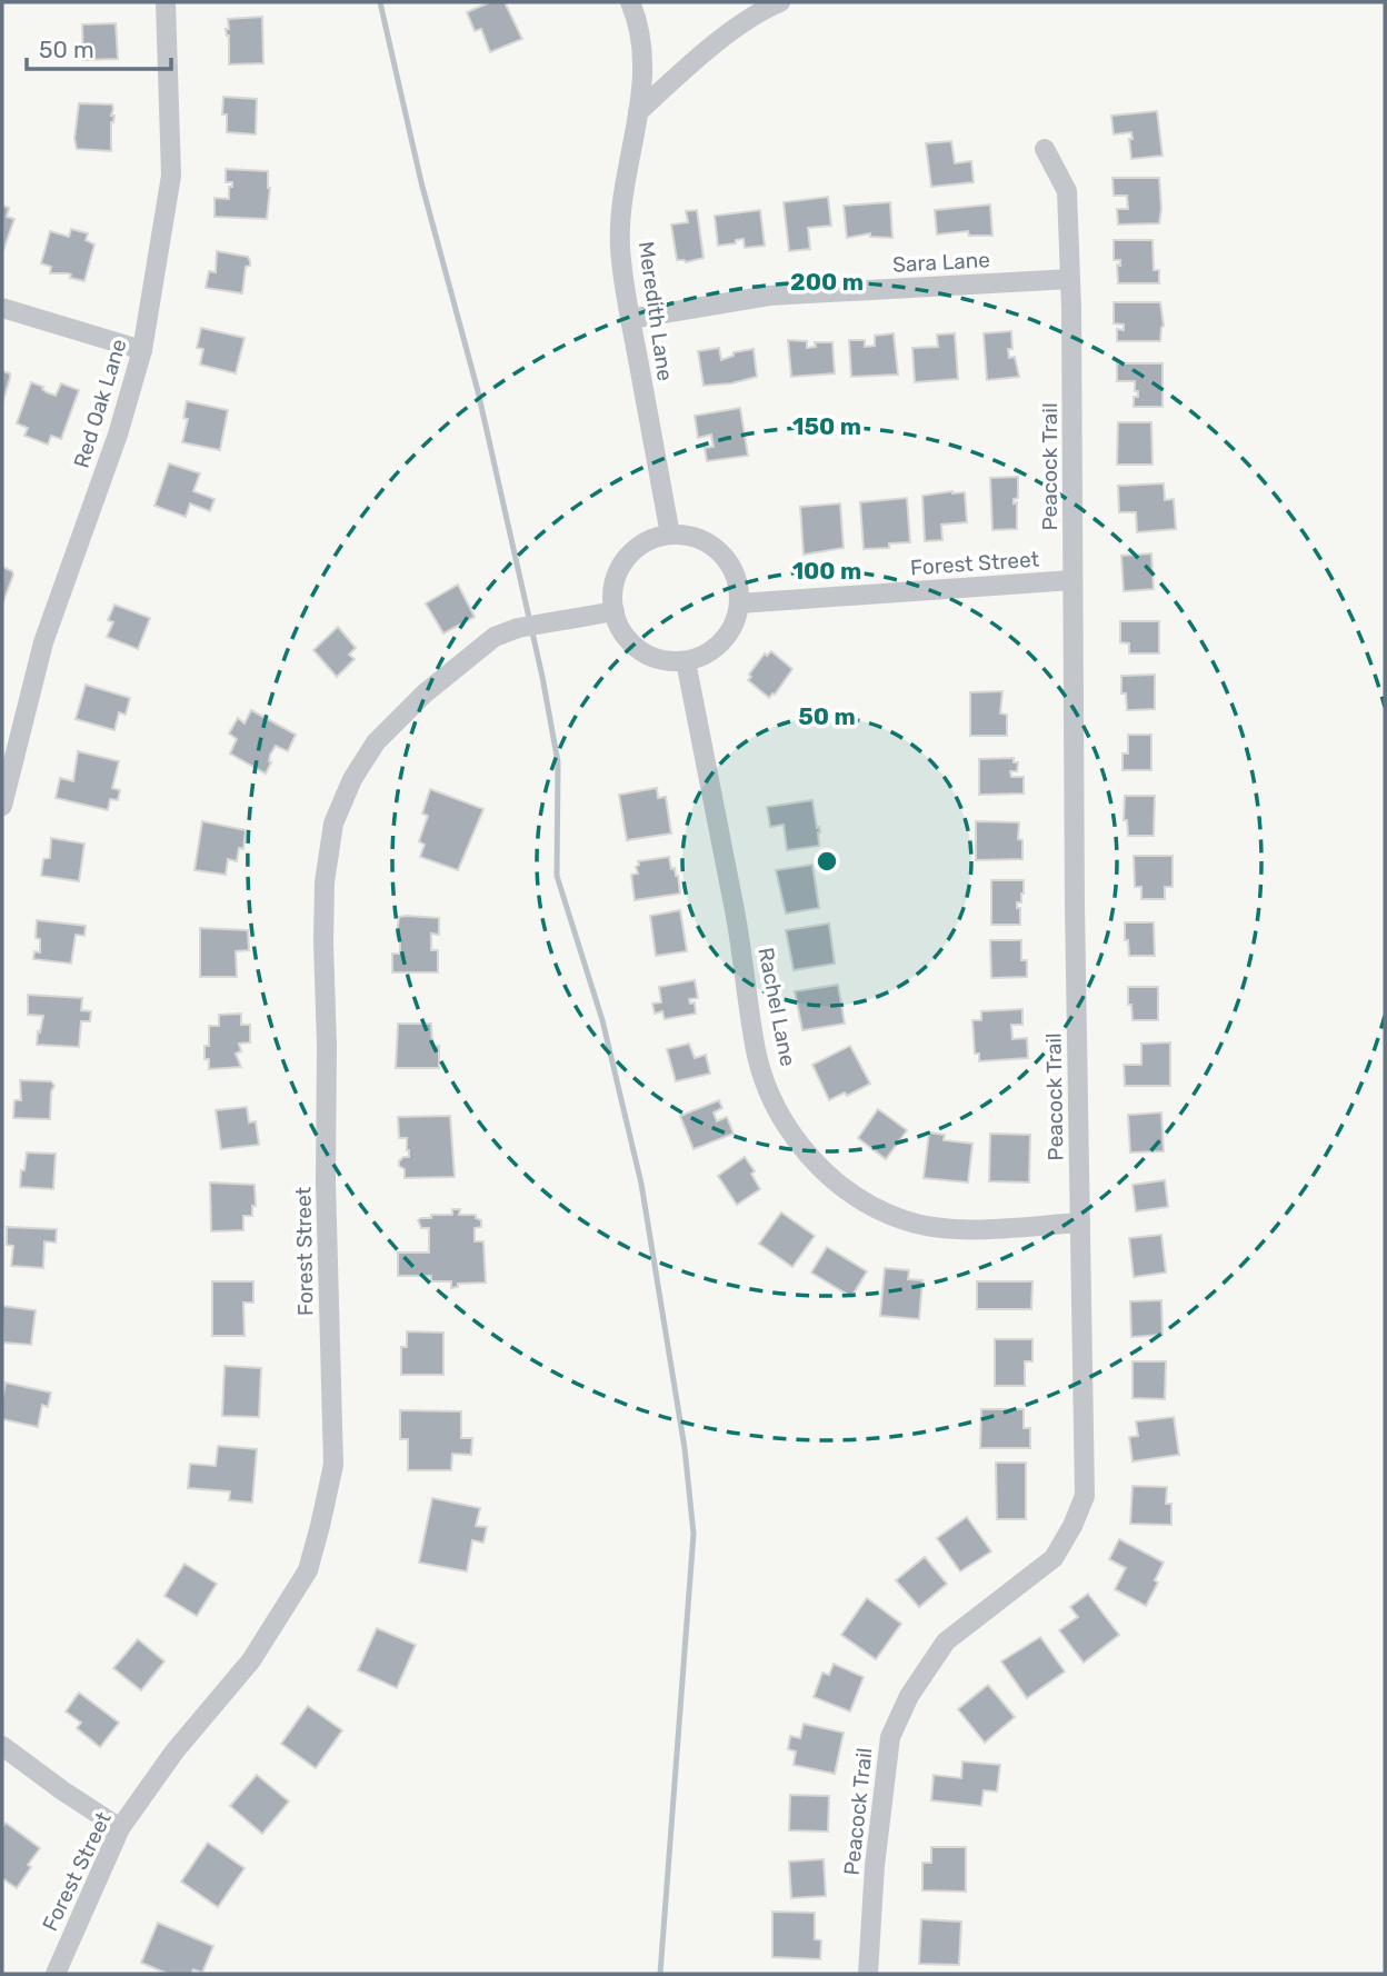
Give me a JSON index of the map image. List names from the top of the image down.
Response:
{
  "streets": {
    "street": [
      "Sara Lane",
      "Meredith Lane",
      "Red Oak Lane",
      "Peacock Trail",
      "Forest Street",
      "Rachel Lane"
    ]
  },
  "crossings": [
    ["Sara Lane", "Meredith Lane"],
    ["Sara Lane", "Peacock Trail"],
    ["Meredith Lane", "Forest Street"],
    ["Meredith Lane", "Rachel Lane"],
    ["Peacock Trail", "Forest Street"],
    ["Peacock Trail", "Rachel Lane"],
    ["Forest Street", "Rachel Lane"]
  ],
  "scale_bar": "50 m",
  "rings": [
    "200 m",
    "150 m",
    "100 m",
    "50 m"
  ]
}
